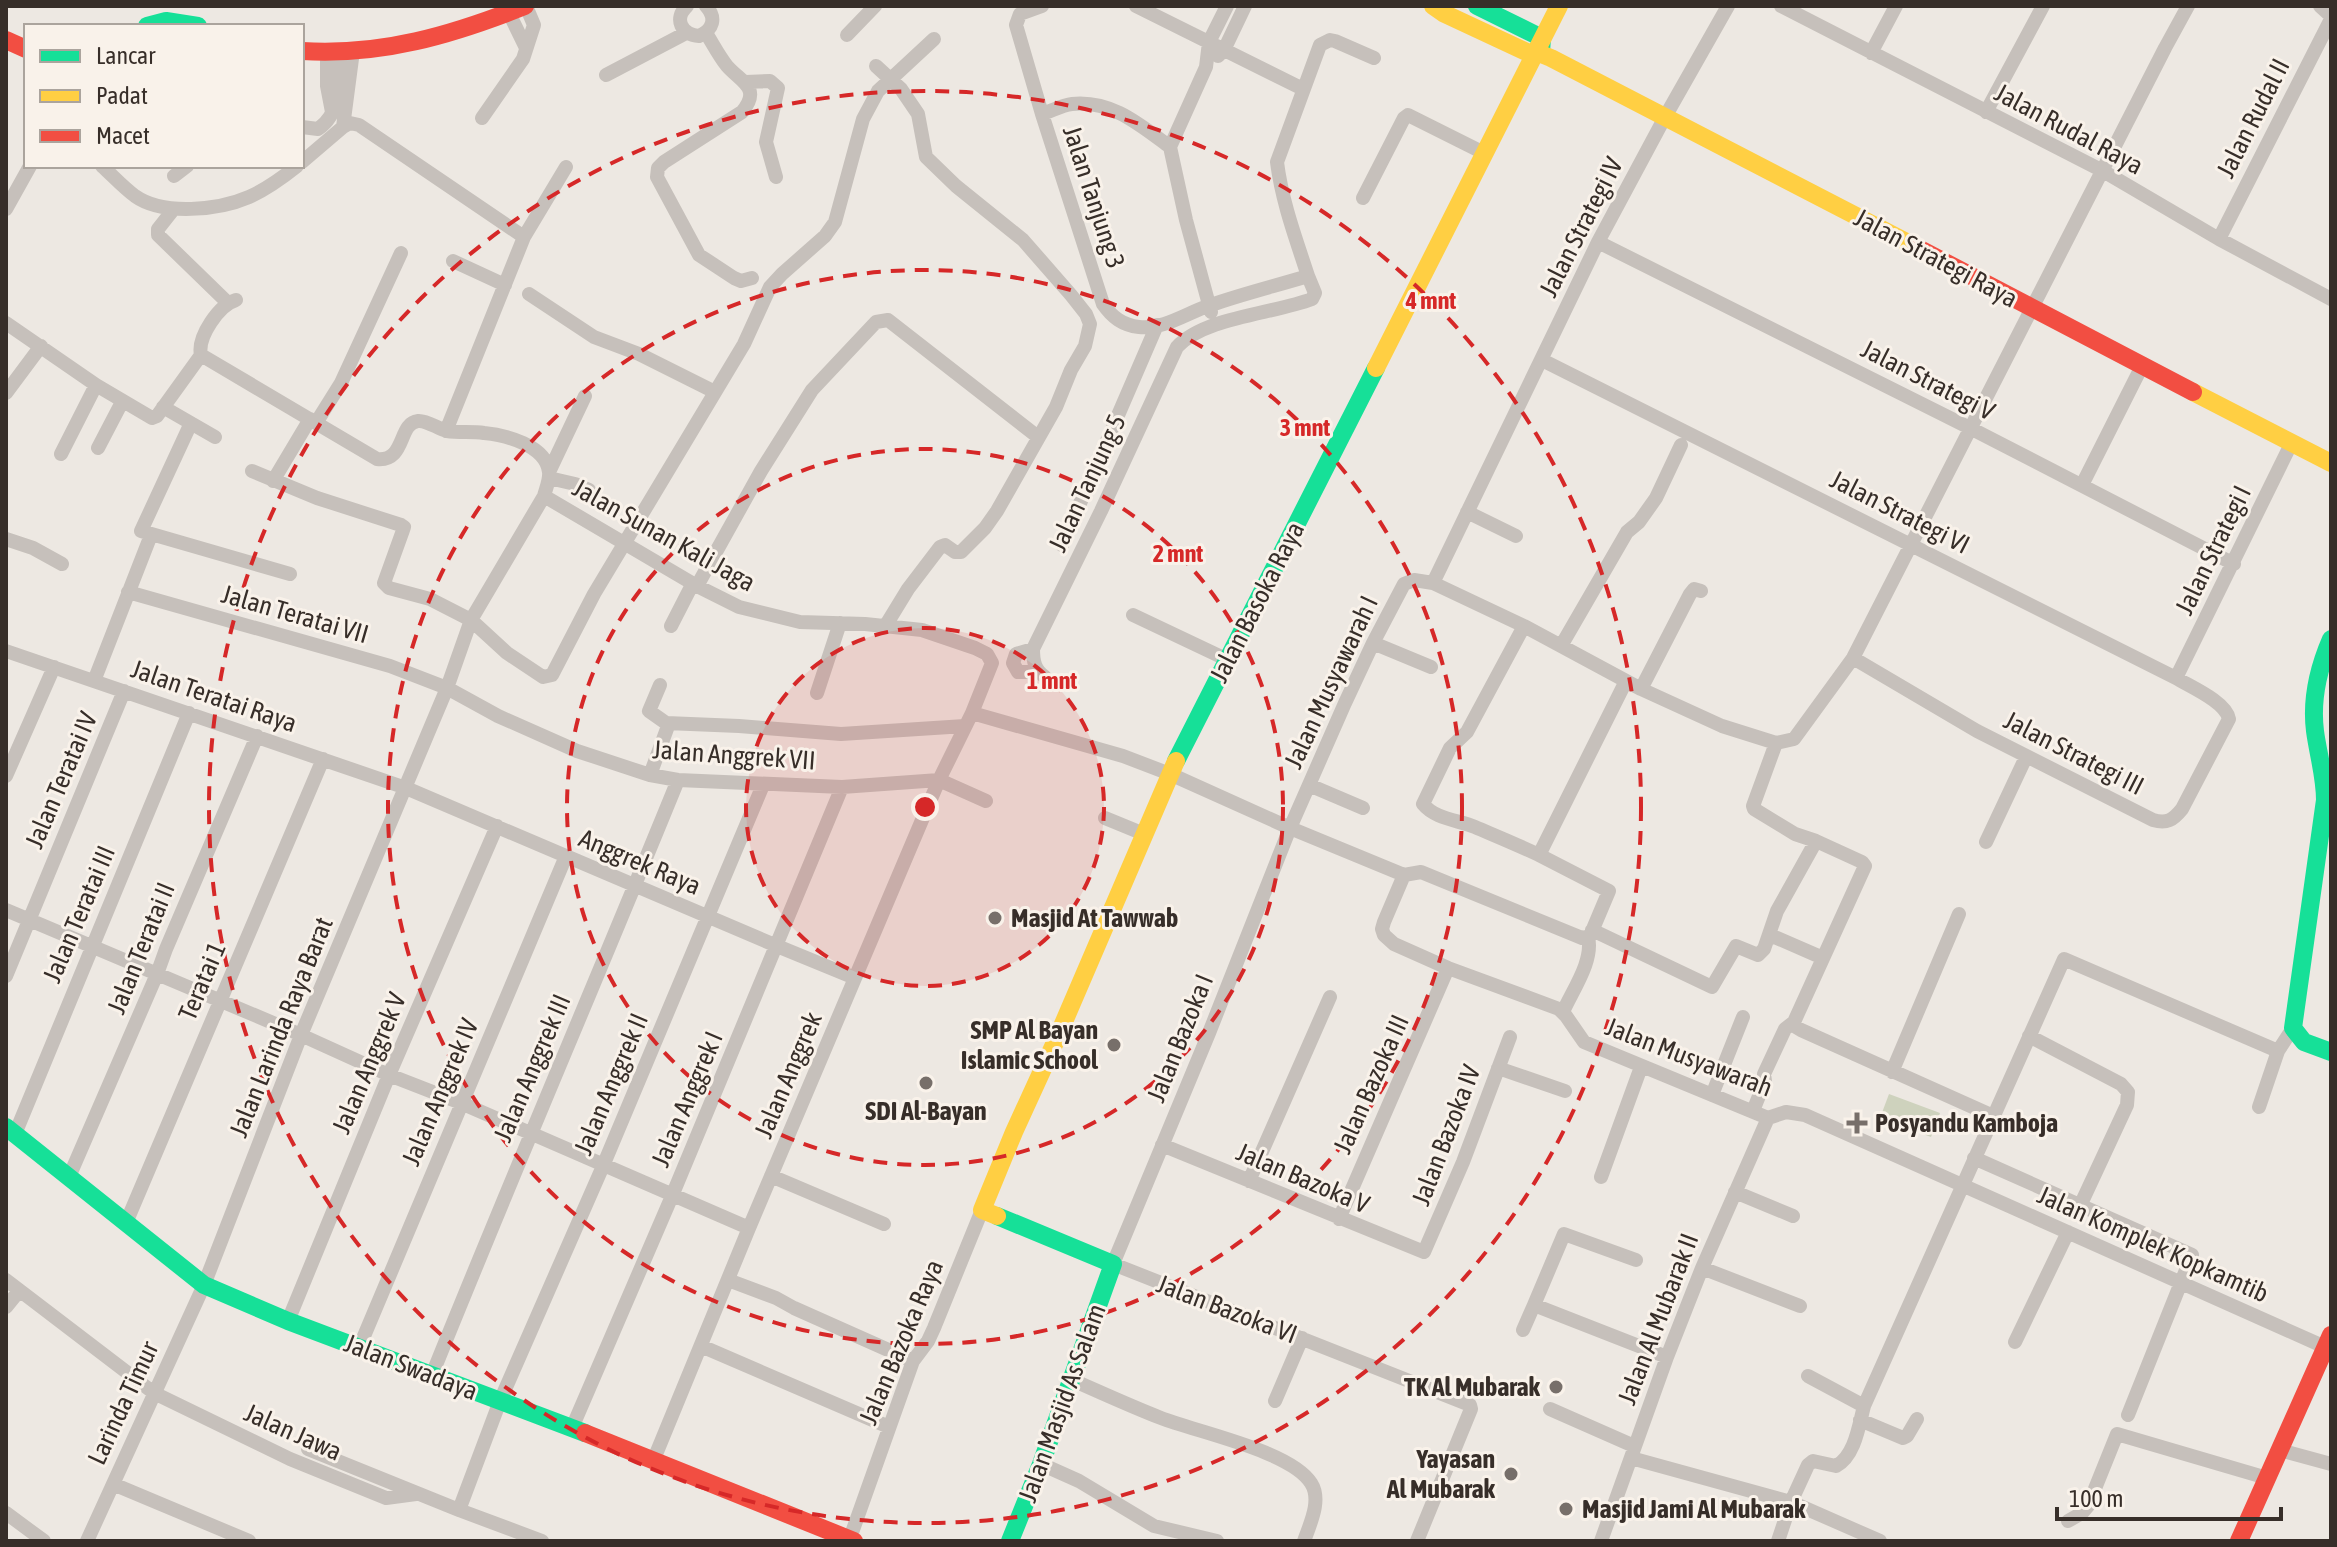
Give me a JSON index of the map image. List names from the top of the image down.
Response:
{
  "streets": {
    "street": [
      "Jalan Rudal II",
      "Jalan Rudal Raya",
      "Jalan Tanjung 3",
      "Jalan Strategi IV",
      "Jalan Strategi Raya",
      "Jalan Strategi V",
      "Jalan Tanjung 5",
      "Jalan Strategi VI",
      "Jalan Sunan Kali Jaga",
      "Jalan Strategi I",
      "Jalan Basoka Raya",
      "Jalan Teratai VII",
      "Jalan Musyawarah I",
      "Jalan Teratai Raya",
      "Jalan Strategi III",
      "Jalan Anggrek VII",
      "Jalan Teratai IV",
      "Anggrek Raya",
      "Jalan Teratai III",
      "Jalan Teratai II",
      "Teratai 1",
      "Jalan Larinda Raya Barat",
      "Jalan Bazoka I",
      "Jalan Musyawarah",
      "Jalan Anggrek V",
      "Jalan Anggrek III",
      "Jalan Anggrek",
      "Jalan Anggrek II",
      "Jalan Bazoka III",
      "Jalan Anggrek IV",
      "Jalan Anggrek I",
      "Jalan Bazoka IV",
      "Jalan Bazoka V",
      "Jalan Komplek Kopkamtib",
      "Jalan Bazoka VI",
      "Jalan Al Mubarak II",
      "Jalan Bazoka Raya",
      "Jalan Swadaya",
      "Larinda Timur",
      "Jalan Masjid As Salam",
      "Jalan Jawa"
    ]
  },
  "crossings": [
    ["Jalan Rudal II", "Jalan Rudal Raya"],
    ["Jalan Tanjung 3", "Jalan Tanjung 5"],
    ["Jalan Strategi IV", "Jalan Strategi Raya"],
    ["Jalan Strategi IV", "Jalan Strategi V"],
    ["Jalan Strategi IV", "Jalan Strategi VI"],
    ["Jalan Strategi IV", "Jalan Musyawarah I"],
    ["Jalan Strategi Raya", "Jalan Strategi I"],
    ["Jalan Strategi Raya", "Jalan Basoka Raya"],
    ["Jalan Strategi V", "Jalan Strategi I"],
    ["Jalan Strategi VI", "Jalan Strategi I"],
    ["Jalan Strategi VI", "Jalan Strategi III"],
    ["Jalan Sunan Kali Jaga", "Jalan Larinda Raya Barat"],
    ["Jalan Sunan Kali Jaga", "Jalan Anggrek"],
    ["Jalan Basoka Raya", "Jalan Bazoka VI"],
    ["Jalan Basoka Raya", "Jalan Bazoka Raya"],
    ["Jalan Teratai VII", "Jalan Anggrek VII"],
    ["Jalan Teratai VII", "Jalan Larinda Raya Barat"],
    ["Jalan Musyawarah I", "Jalan Bazoka I"],
    ["Jalan Teratai Raya", "Jalan Teratai IV"],
    ["Jalan Teratai Raya", "Anggrek Raya"],
    ["Jalan Teratai Raya", "Jalan Teratai III"],
    ["Jalan Teratai Raya", "Jalan Teratai II"],
    ["Jalan Teratai Raya", "Teratai 1"],
    ["Jalan Teratai Raya", "Jalan Larinda Raya Barat"],
    ["Jalan Anggrek VII", "Jalan Larinda Raya Barat"],
    ["Jalan Anggrek VII", "Jalan Anggrek III"],
    ["Jalan Anggrek VII", "Jalan Anggrek"],
    ["Jalan Anggrek VII", "Jalan Anggrek II"],
    ["Jalan Anggrek VII", "Jalan Anggrek I"],
    ["Anggrek Raya", "Jalan Larinda Raya Barat"],
    ["Anggrek Raya", "Jalan Anggrek V"],
    ["Anggrek Raya", "Jalan Anggrek III"],
    ["Anggrek Raya", "Jalan Anggrek"],
    ["Anggrek Raya", "Jalan Anggrek II"],
    ["Anggrek Raya", "Jalan Anggrek IV"],
    ["Anggrek Raya", "Jalan Anggrek I"],
    ["Jalan Teratai III", "Jalan Swadaya"],
    ["Jalan Teratai II", "Jalan Swadaya"],
    ["Teratai 1", "Jalan Swadaya"],
    ["Jalan Larinda Raya Barat", "Jalan Swadaya"],
    ["Jalan Larinda Raya Barat", "Larinda Timur"],
    ["Jalan Bazoka I", "Jalan Bazoka V"],
    ["Jalan Bazoka I", "Jalan Bazoka VI"],
    ["Jalan Bazoka I", "Jalan Masjid As Salam"],
    ["Jalan Musyawarah", "Jalan Bazoka III"],
    ["Jalan Musyawarah", "Jalan Komplek Kopkamtib"],
    ["Jalan Musyawarah", "Jalan Al Mubarak II"],
    ["Jalan Anggrek V", "Jalan Swadaya"],
    ["Jalan Anggrek III", "Jalan Swadaya"],
    ["Jalan Anggrek", "Jalan Swadaya"],
    ["Jalan Anggrek II", "Jalan Swadaya"],
    ["Jalan Bazoka III", "Jalan Bazoka V"],
    ["Jalan Anggrek IV", "Jalan Swadaya"],
    ["Jalan Anggrek I", "Jalan Swadaya"],
    ["Jalan Bazoka IV", "Jalan Bazoka V"],
    ["Jalan Bazoka VI", "Jalan Bazoka Raya"],
    ["Jalan Bazoka VI", "Jalan Masjid As Salam"],
    ["Jalan Bazoka Raya", "Jalan Swadaya"],
    ["Jalan Swadaya", "Larinda Timur"],
    ["Larinda Timur", "Jalan Jawa"]
  ],
  "places": {
    "other": [
      "Masjid At Tawwab",
      "SMP Al Bayan Islamic School",
      "SDI Al-Bayan",
      "TK Al Mubarak",
      "Yayasan Al Mubarak",
      "Masjid Jami Al Mubarak"
    ],
    "health": ["Posyandu Kamboja"]
  },
  "legend": ["Lancar", "Padat", "Macet"],
  "scale_bar": "100 m",
  "rings": [
    "4 mnt",
    "3 mnt",
    "2 mnt",
    "1 mnt"
  ]
}
